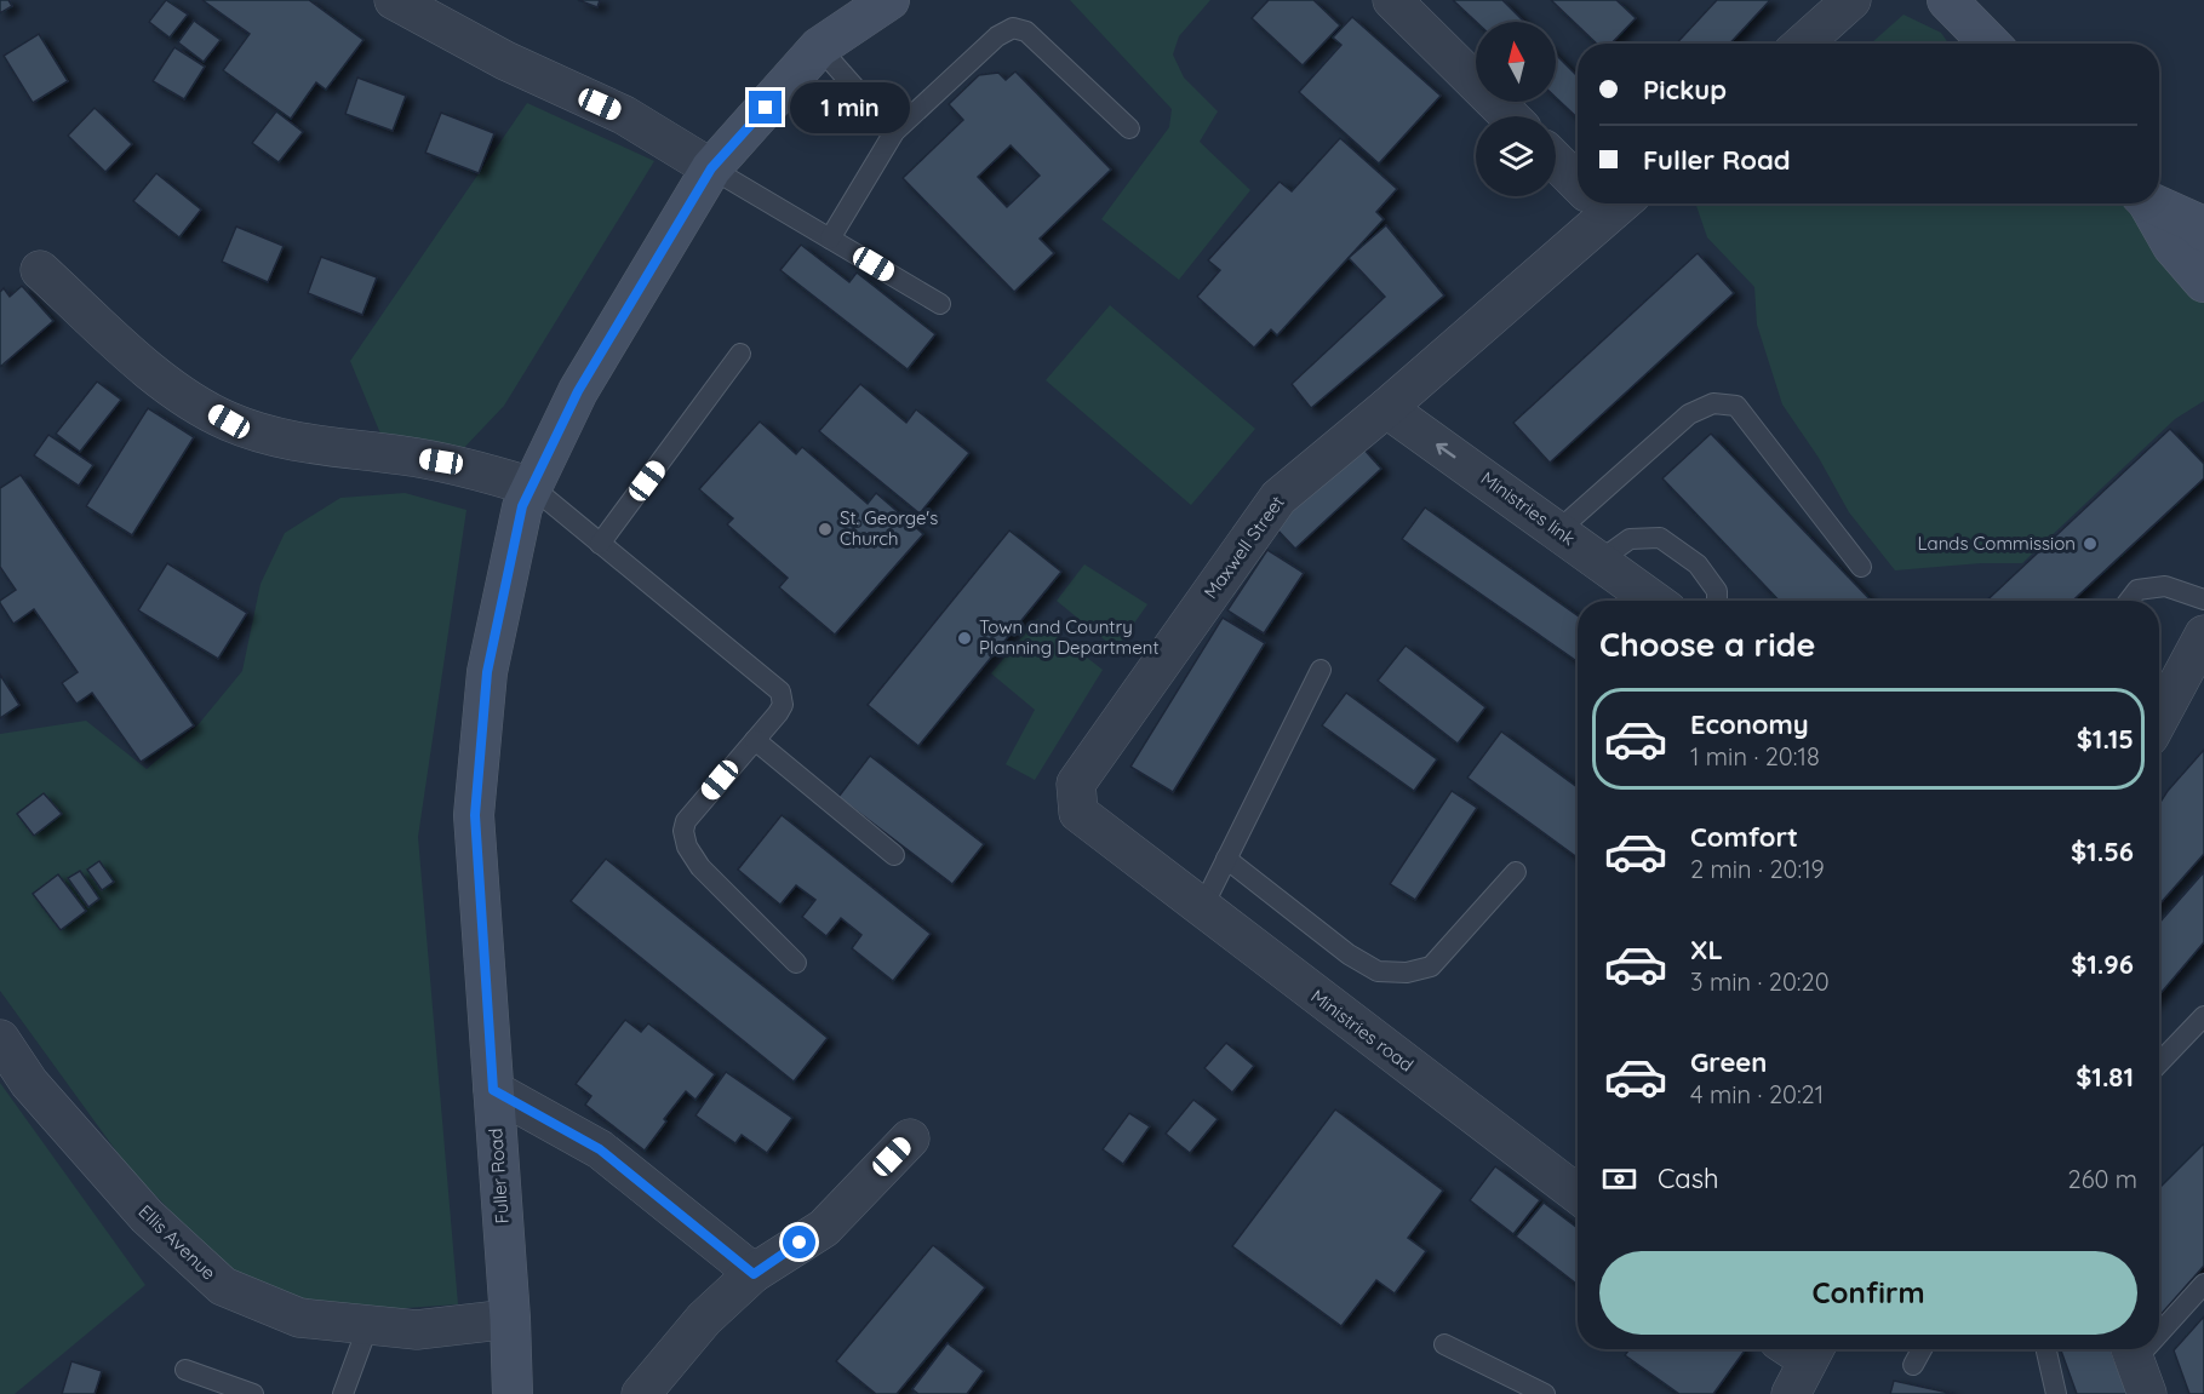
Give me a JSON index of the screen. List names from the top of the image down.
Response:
{
  "streets": {
    "street": [
      "Ministries link",
      "Maxwell Street",
      "Ministries road",
      "Fuller Road",
      "Ellis Avenue"
    ]
  },
  "crossings": [
    ["Ministries link", "Maxwell Street"],
    ["Maxwell Street", "Ministries road"],
    ["Fuller Road", "Ellis Avenue"]
  ],
  "one_way": ["Ministries link"],
  "places": ["St. George's Church", "Lands Commission", "Town and Country Planning Department"],
  "north": "top",
  "page": {
    "banner": ["Pickup", "Fuller Road"],
    "bubble": "1 min",
    "heading": "Choose a ride",
    "list": [
      {
        "name": "Economy",
        "note": "1 min · 20:18",
        "value": "$1.15"
      },
      {
        "name": "Comfort",
        "note": "2 min · 20:19",
        "value": "$1.56"
      },
      {
        "name": "XL",
        "note": "3 min · 20:20",
        "value": "$1.96"
      },
      {
        "name": "Green",
        "note": "4 min · 20:21",
        "value": "$1.81"
      }
    ],
    "pay": ["Cash", "260 m"],
    "buttons": "Confirm"
  }
}
